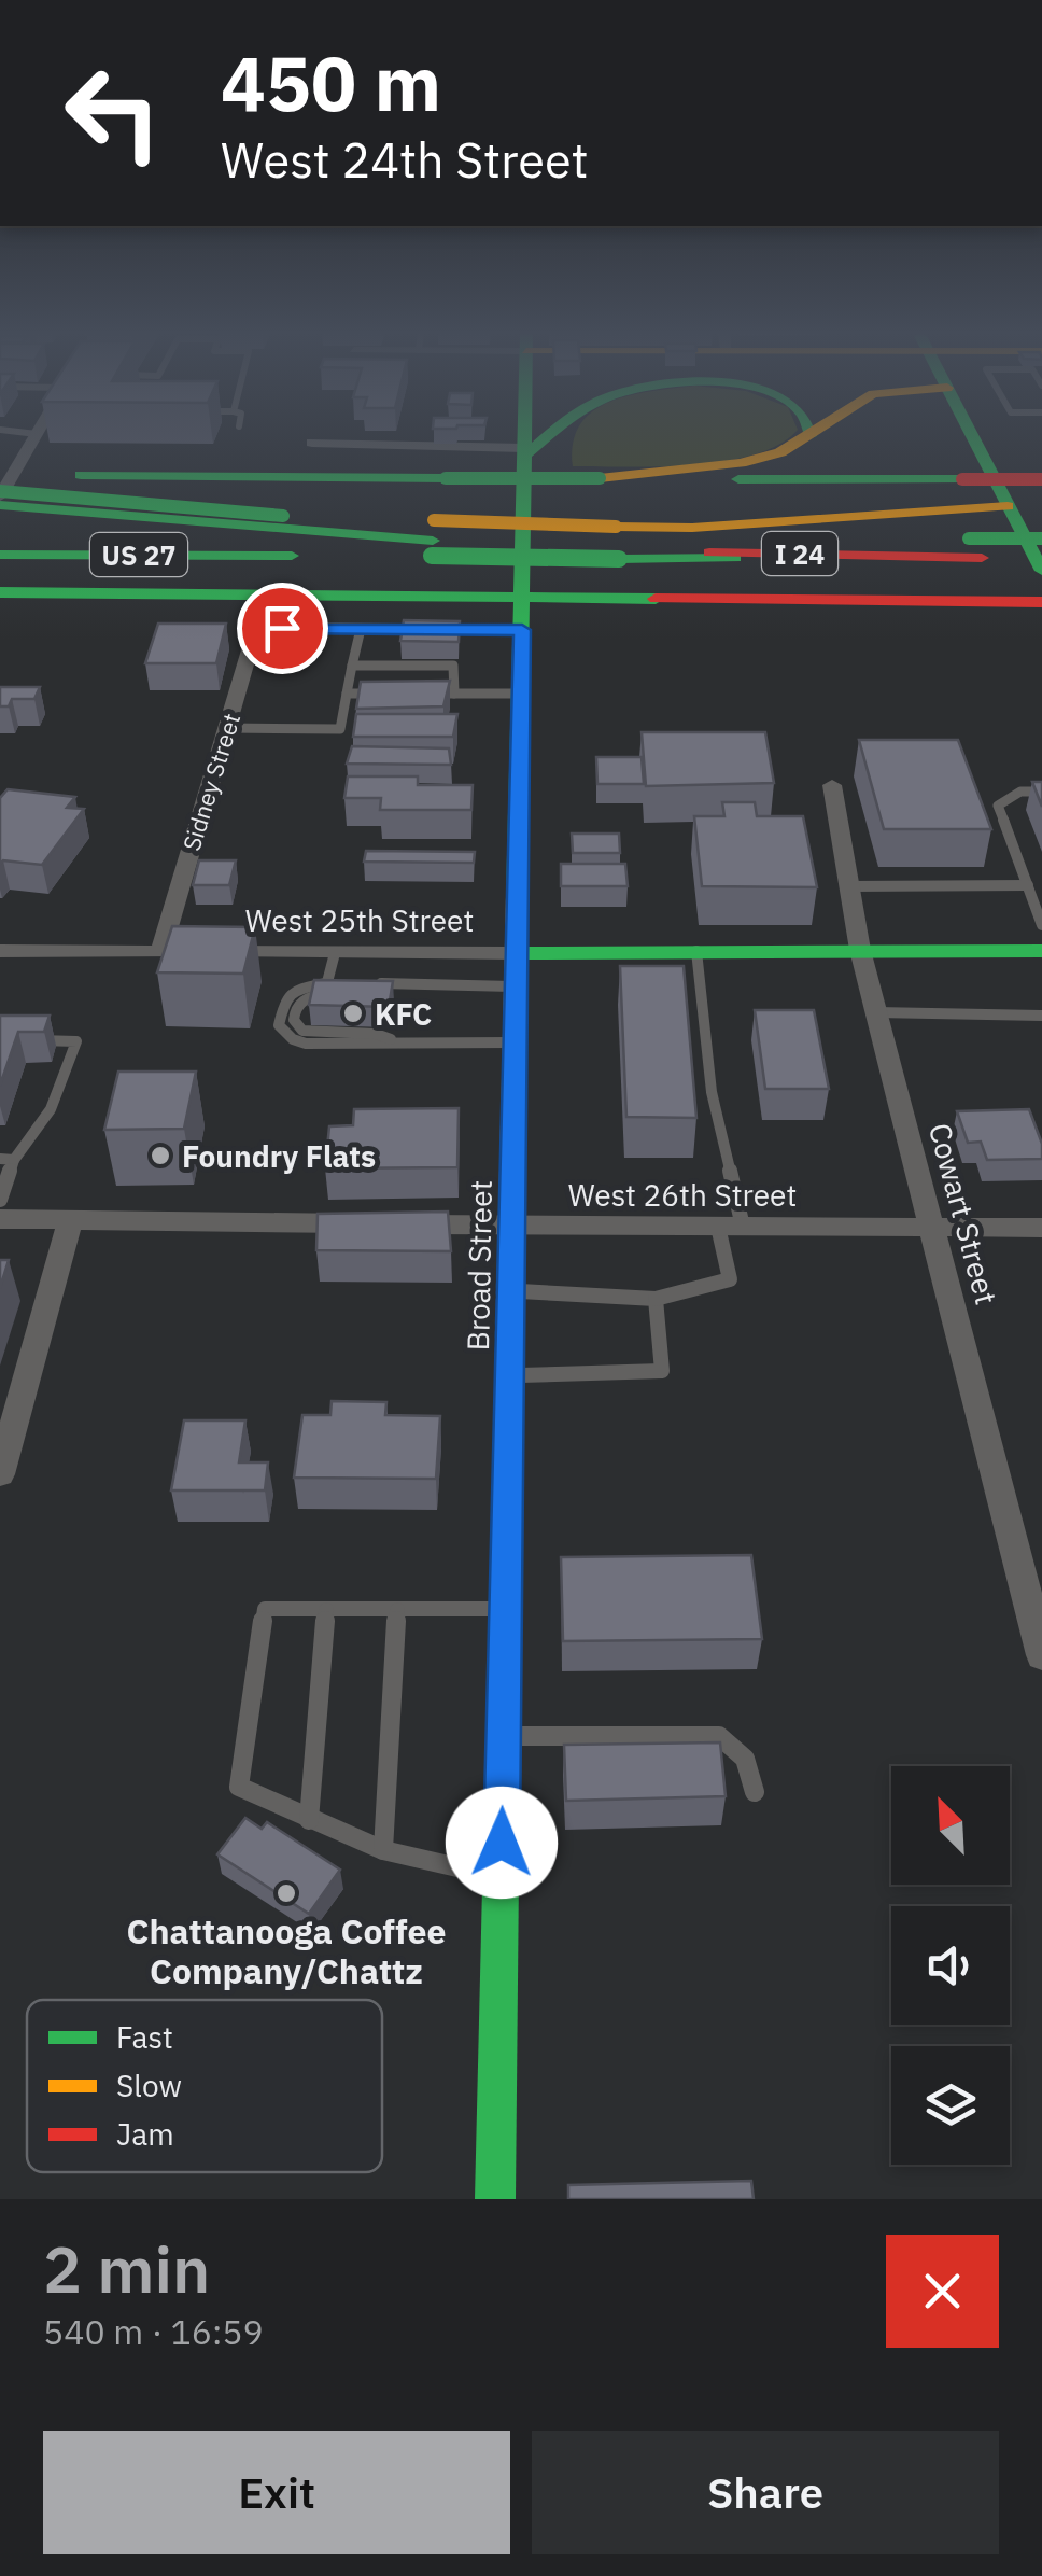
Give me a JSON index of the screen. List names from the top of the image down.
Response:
{
  "streets": {
    "main road": ["US 27", "West 25th Street", "Broad Street"],
    "street": ["Sidney Street", "West 26th Street", "Cowart Street"]
  },
  "crossings": [
    ["Sidney Street", "West 25th Street"],
    ["West 25th Street", "Cowart Street"],
    ["West 25th Street", "Broad Street"],
    ["West 26th Street", "Cowart Street"],
    ["West 26th Street", "Broad Street"]
  ],
  "places": ["KFC", "Foundry Flats", "Chattanooga Coffee Company/Chattz"],
  "legend": ["Fast", "Slow", "Jam"],
  "north": "top left",
  "page": {
    "turn": ["450 m", "West 24th Street"],
    "heading": ["2 min", "540 m · 16:59"],
    "buttons": ["Exit", "Share"]
  }
}
